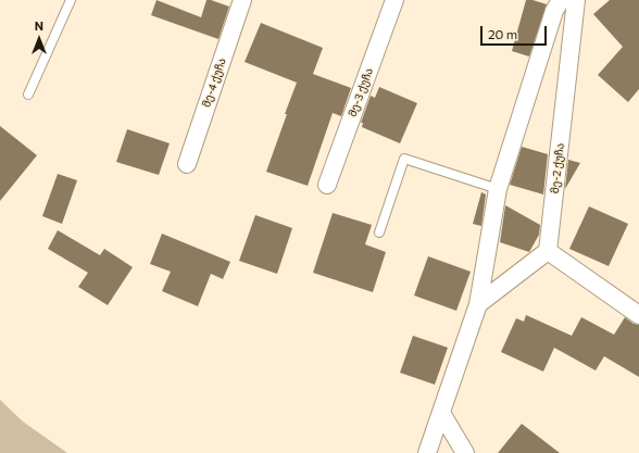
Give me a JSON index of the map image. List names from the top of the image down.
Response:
{
  "streets": {
    "street": ["მე-4 ქუჩა", "მე-3 ქუჩა", "მე-2 ქუჩა"]
  },
  "scale_bar": "20 m",
  "north": "top"
}
